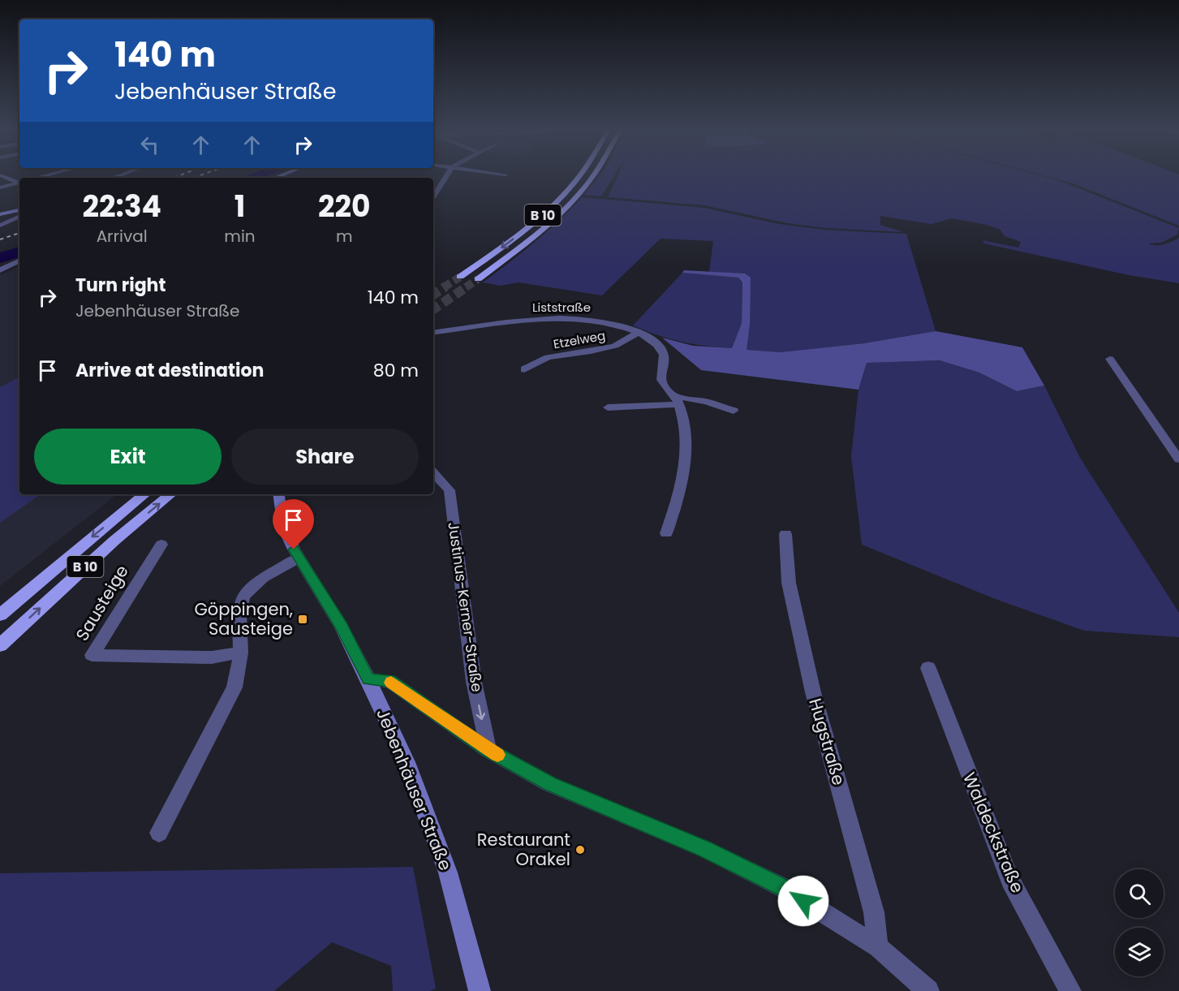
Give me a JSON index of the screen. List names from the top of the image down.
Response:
{
  "streets": {
    "highway": ["B 10"],
    "main road": ["Jebenhäuser Straße"],
    "street": [
      "Liststraße",
      "Etzelweg",
      "Sausteige",
      "Justinus-Kerner-Straße",
      "Hugstraße",
      "Waldeckstraße"
    ]
  },
  "crossings": [
    ["Liststraße", "Etzelweg"]
  ],
  "one_way": ["Justinus-Kerner-Straße"],
  "places": {
    "transit": ["Göppingen, Sausteige"],
    "other": ["Restaurant Orakel"]
  },
  "page": {
    "turn": ["140 m", "Jebenhäuser Straße"],
    "eta": [
      "22:34",
      "Arrival",
      "1",
      "min",
      "220",
      "m"
    ],
    "list": [
      {
        "name": "Turn right",
        "note": "Jebenhäuser Straße",
        "value": "140 m"
      },
      {
        "name": "Arrive at destination",
        "value": "80 m"
      }
    ],
    "buttons": ["Exit", "Share"]
  }
}
